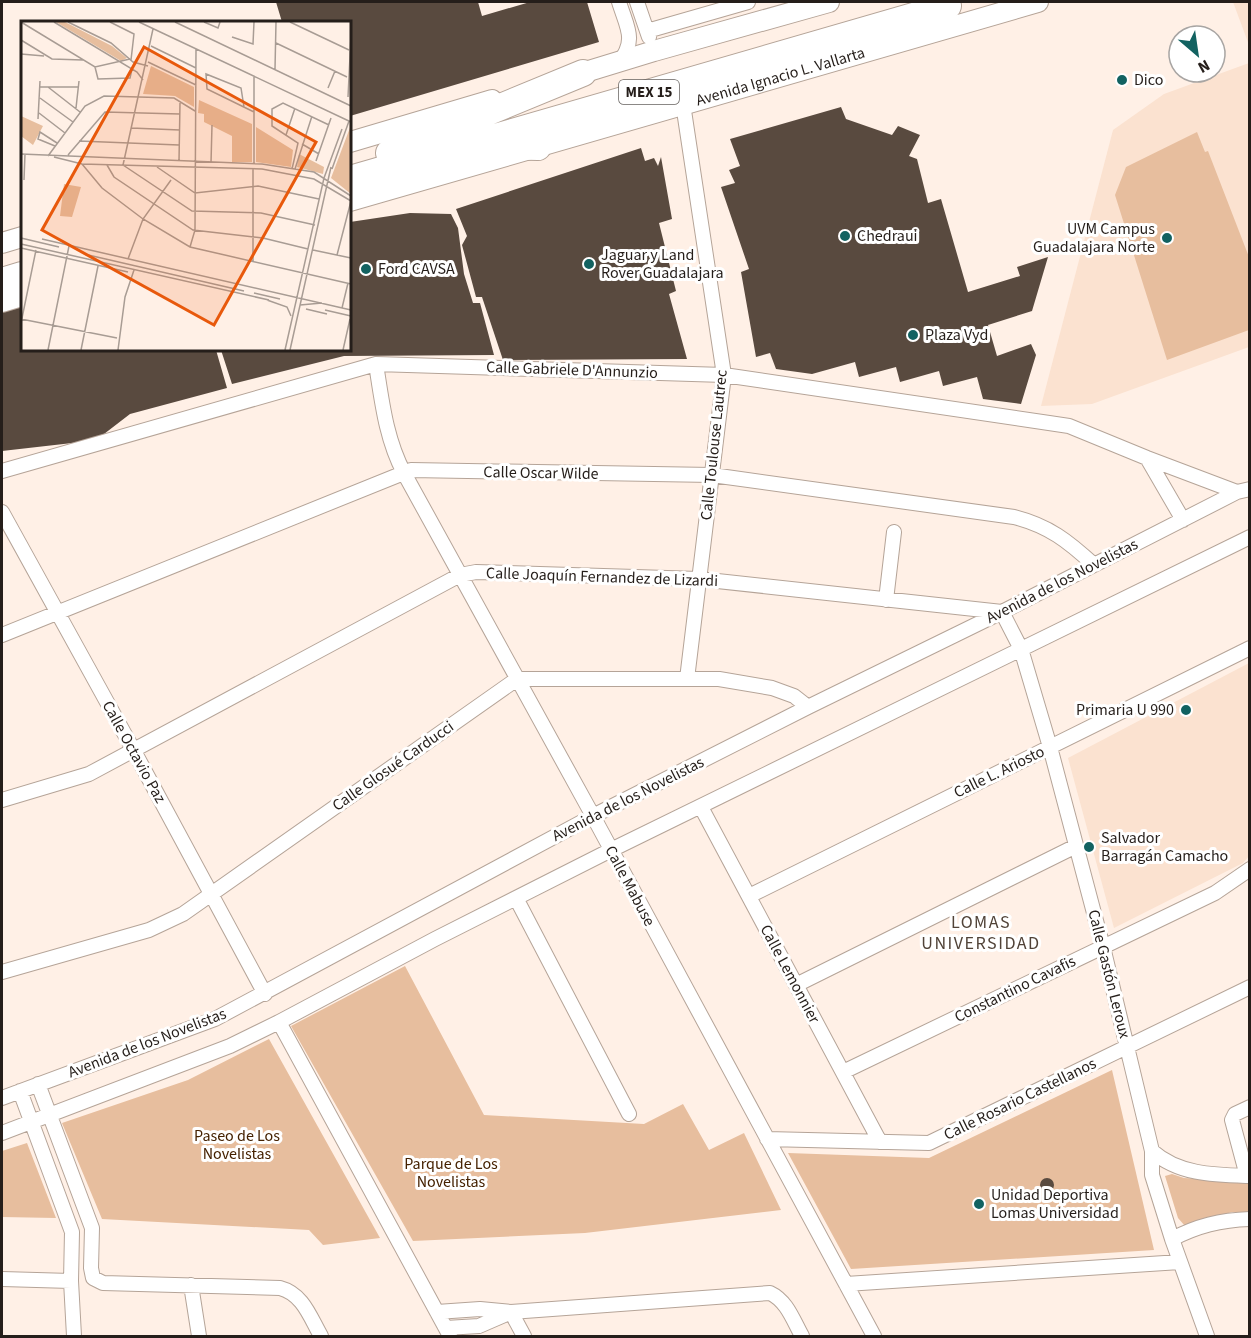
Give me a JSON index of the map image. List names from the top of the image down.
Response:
{
  "streets": {
    "highway": ["Avenida Ignacio L. Vallarta", "MEX 15"],
    "street": [
      "Calle Gabriele D'Annunzio",
      "Calle Toulouse Lautrec",
      "Calle Oscar Wilde",
      "Calle Joaquín Fernandez de Lizardi",
      "Avenida de los Novelistas",
      "Calle Octavio Paz",
      "Calle Glosué Carducci",
      "Calle L. Ariosto",
      "Calle Mabuse",
      "Calle Lemonnier",
      "Calle Gastón Leroux",
      "Constantino Cavafis",
      "Calle Rosario Castellanos"
    ]
  },
  "crossings": [
    ["Avenida Ignacio L. Vallarta", "Calle Toulouse Lautrec"],
    ["Calle Gabriele D'Annunzio", "Calle Toulouse Lautrec"],
    ["Calle Gabriele D'Annunzio", "Avenida de los Novelistas"],
    ["Calle Gabriele D'Annunzio", "Calle Mabuse"],
    ["Calle Toulouse Lautrec", "Calle Oscar Wilde"],
    ["Calle Toulouse Lautrec", "Calle Joaquín Fernandez de Lizardi"],
    ["Calle Oscar Wilde", "Avenida de los Novelistas"],
    ["Calle Oscar Wilde", "Calle Octavio Paz"],
    ["Calle Oscar Wilde", "Calle Mabuse"],
    ["Calle Joaquín Fernandez de Lizardi", "Avenida de los Novelistas"],
    ["Calle Joaquín Fernandez de Lizardi", "Calle Octavio Paz"],
    ["Calle Joaquín Fernandez de Lizardi", "Calle Mabuse"],
    ["Calle Joaquín Fernandez de Lizardi", "Calle Gastón Leroux"],
    ["Avenida de los Novelistas", "Calle Octavio Paz"],
    ["Avenida de los Novelistas", "Calle Mabuse"],
    ["Avenida de los Novelistas", "Calle Lemonnier"],
    ["Avenida de los Novelistas", "Calle Gastón Leroux"],
    ["Calle Octavio Paz", "Calle Glosué Carducci"],
    ["Calle Glosué Carducci", "Calle Mabuse"],
    ["Calle L. Ariosto", "Calle Lemonnier"],
    ["Calle L. Ariosto", "Calle Gastón Leroux"],
    ["Calle Mabuse", "Calle Rosario Castellanos"],
    ["Calle Lemonnier", "Constantino Cavafis"],
    ["Calle Lemonnier", "Calle Rosario Castellanos"],
    ["Calle Gastón Leroux", "Constantino Cavafis"],
    ["Calle Gastón Leroux", "Calle Rosario Castellanos"]
  ],
  "districts": ["LOMAS UNIVERSIDAD"],
  "parks": ["Paseo de Los Novelistas", "Parque de Los Novelistas"],
  "places": [
    "Dico",
    "Chedraui",
    "UVM Campus Guadalajara Norte",
    "Jaguar y Land Rover Guadalajara",
    "Ford CAVSA",
    "Plaza Vyd",
    "Primaria U 990",
    "Salvador Barragán Camacho",
    "Unidad Deportiva Lomas Universidad"
  ],
  "north": "bottom right"
}
